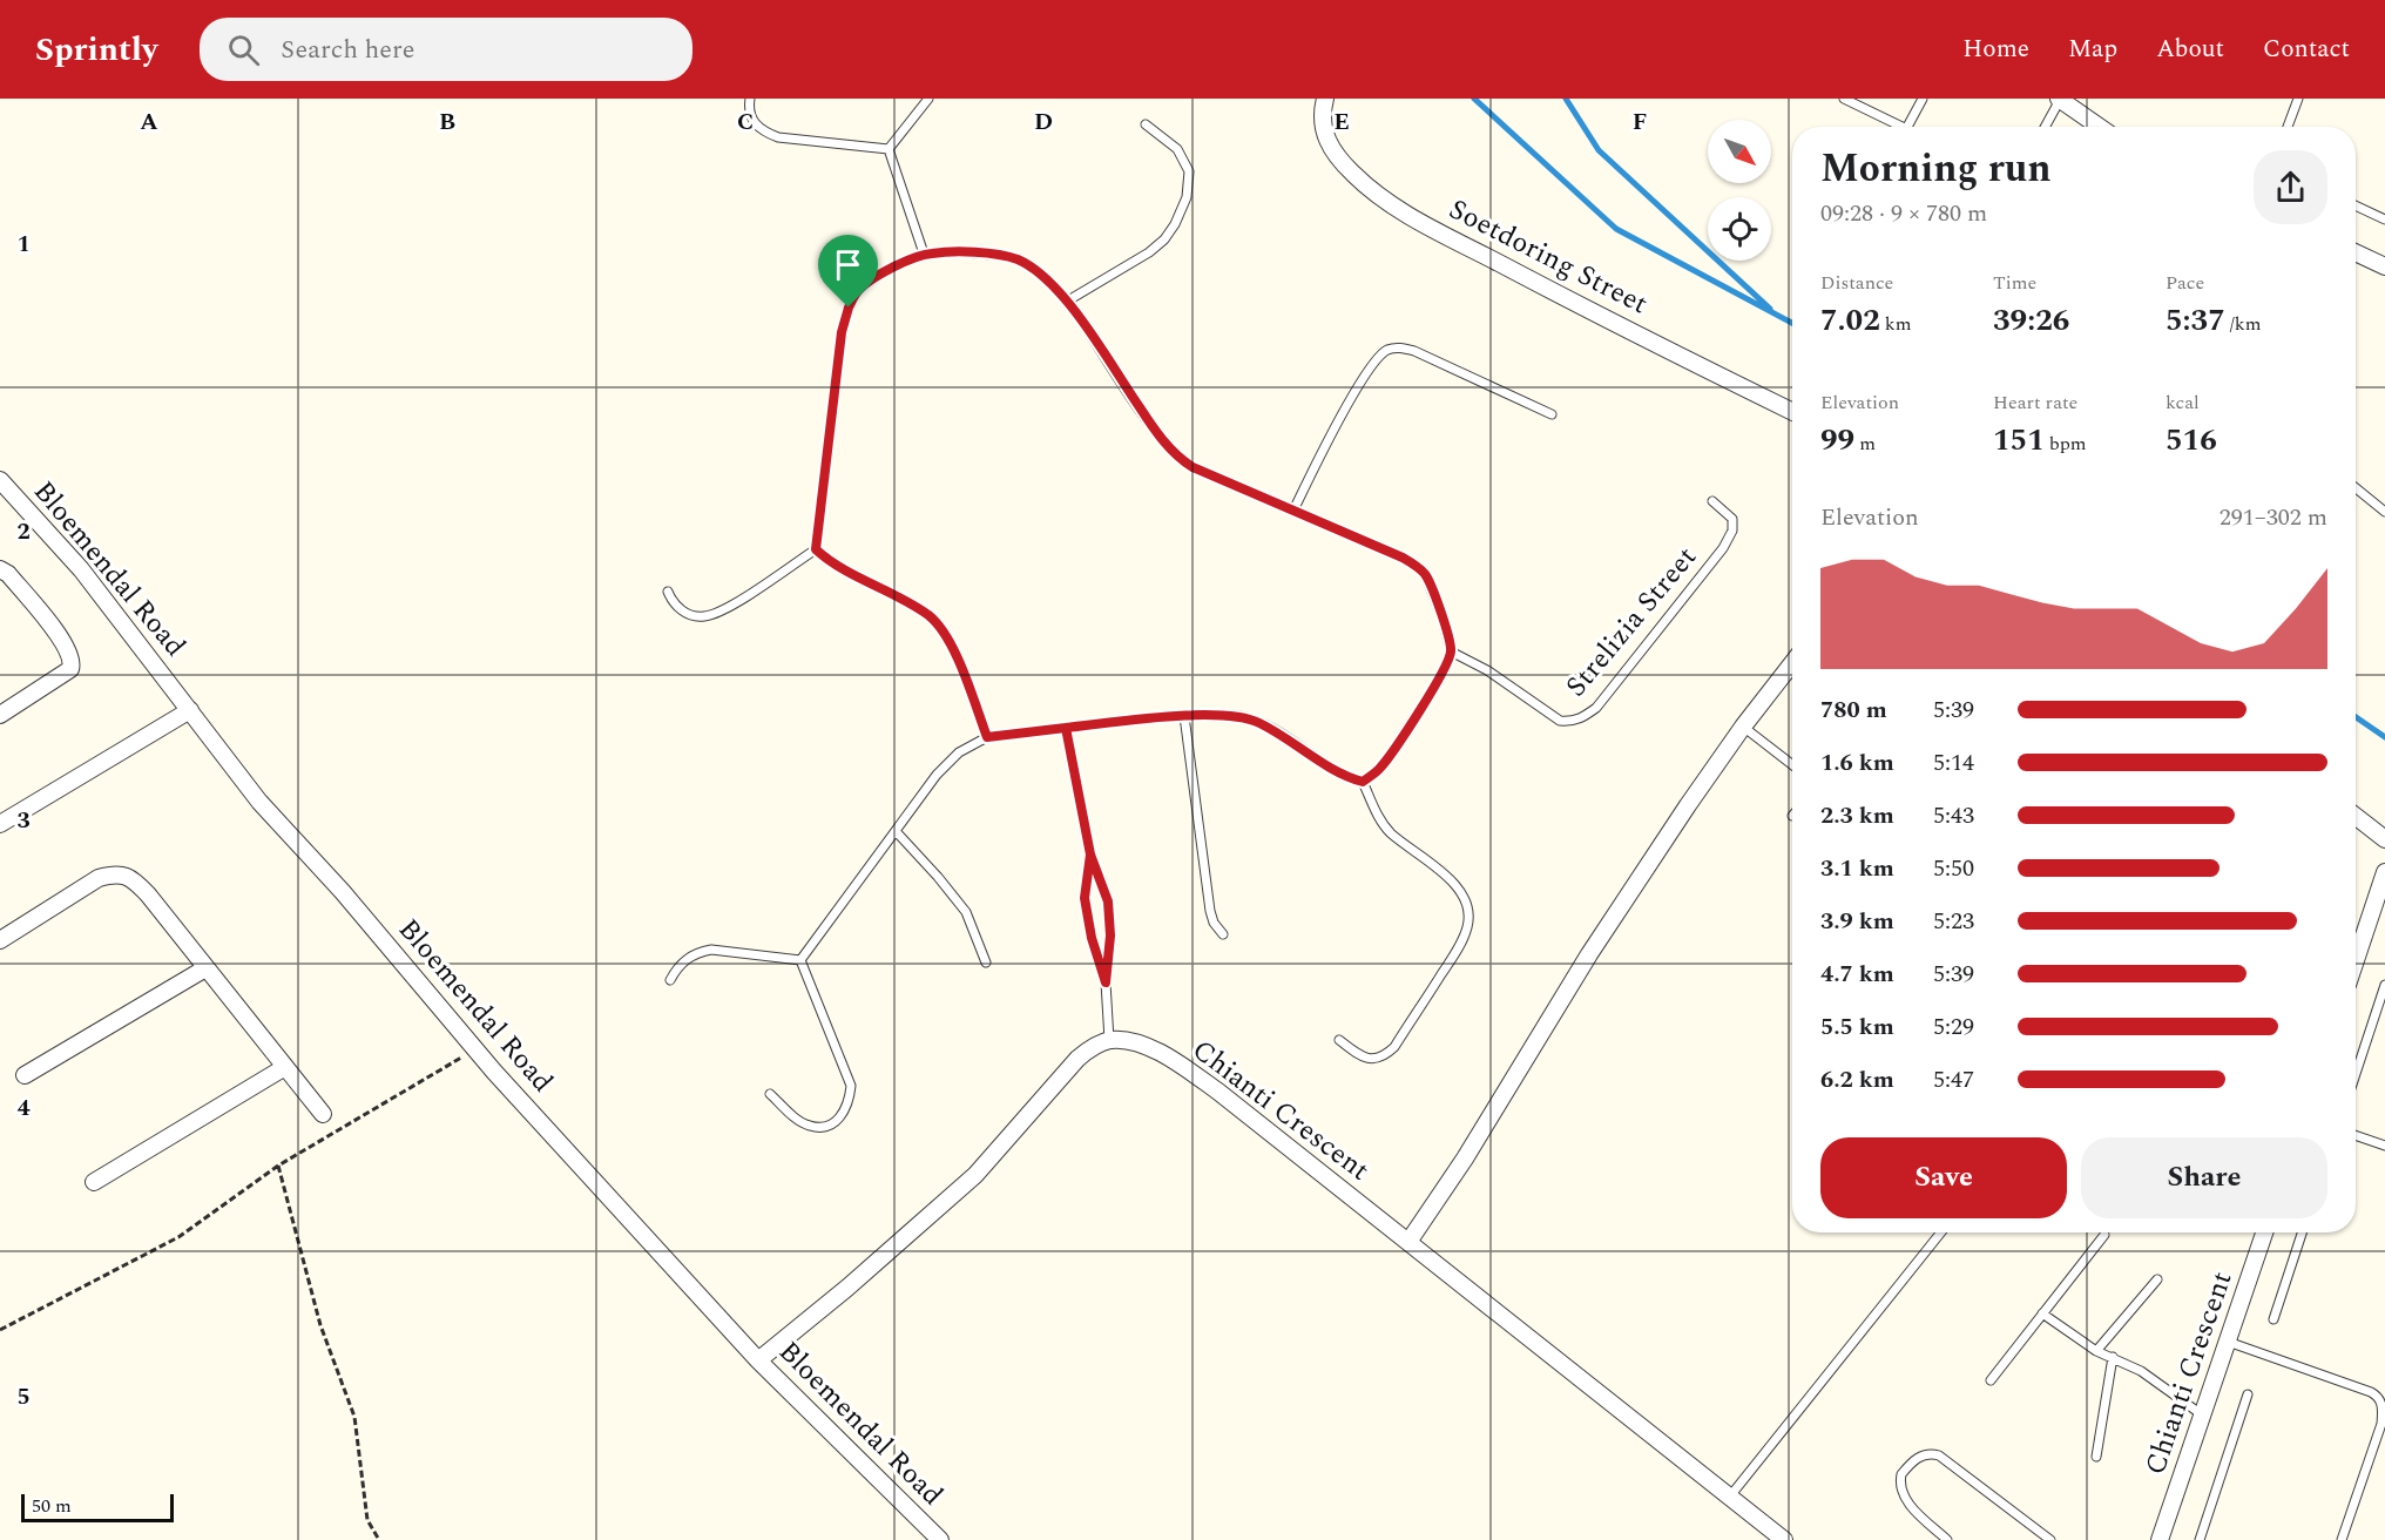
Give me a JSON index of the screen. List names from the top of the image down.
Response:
{
  "streets": {
    "street": ["Soetdoring Street", "Bloemendal Road", "Chianti Crescent"],
    "lane": ["Strelizia Street"]
  },
  "scale_bar": "50 m",
  "north": "bottom right",
  "page": {
    "header": "Sprintly",
    "search": "Search here",
    "nav": [
      "Home",
      "Map",
      "About",
      "Contact"
    ],
    "heading": ["Morning run", "09:28 · 9 × 780 m"],
    "stats": [
      ["Distance", "7.02 km"],
      ["Time", "39:26"],
      ["Pace", "5:37 /km"],
      ["Elevation", "99 m"],
      ["Heart rate", "151 bpm"],
      ["kcal", "516"]
    ],
    "chart": ["Elevation", "291–302 m"],
    "list": [
      {
        "name": "780 m",
        "note": "5:39"
      },
      {
        "name": "1.6 km",
        "note": "5:14"
      },
      {
        "name": "2.3 km",
        "note": "5:43"
      },
      {
        "name": "3.1 km",
        "note": "5:50"
      },
      {
        "name": "3.9 km",
        "note": "5:23"
      },
      {
        "name": "4.7 km",
        "note": "5:39"
      },
      {
        "name": "5.5 km",
        "note": "5:29"
      },
      {
        "name": "6.2 km",
        "note": "5:47"
      }
    ],
    "buttons": ["Save", "Share"],
    "scale": "50 m"
  },
  "grid": {
    "columns": [
      "A",
      "B",
      "C",
      "D",
      "E",
      "F"
    ],
    "rows": [
      "1",
      "2",
      "3",
      "4",
      "5"
    ]
  }
}
